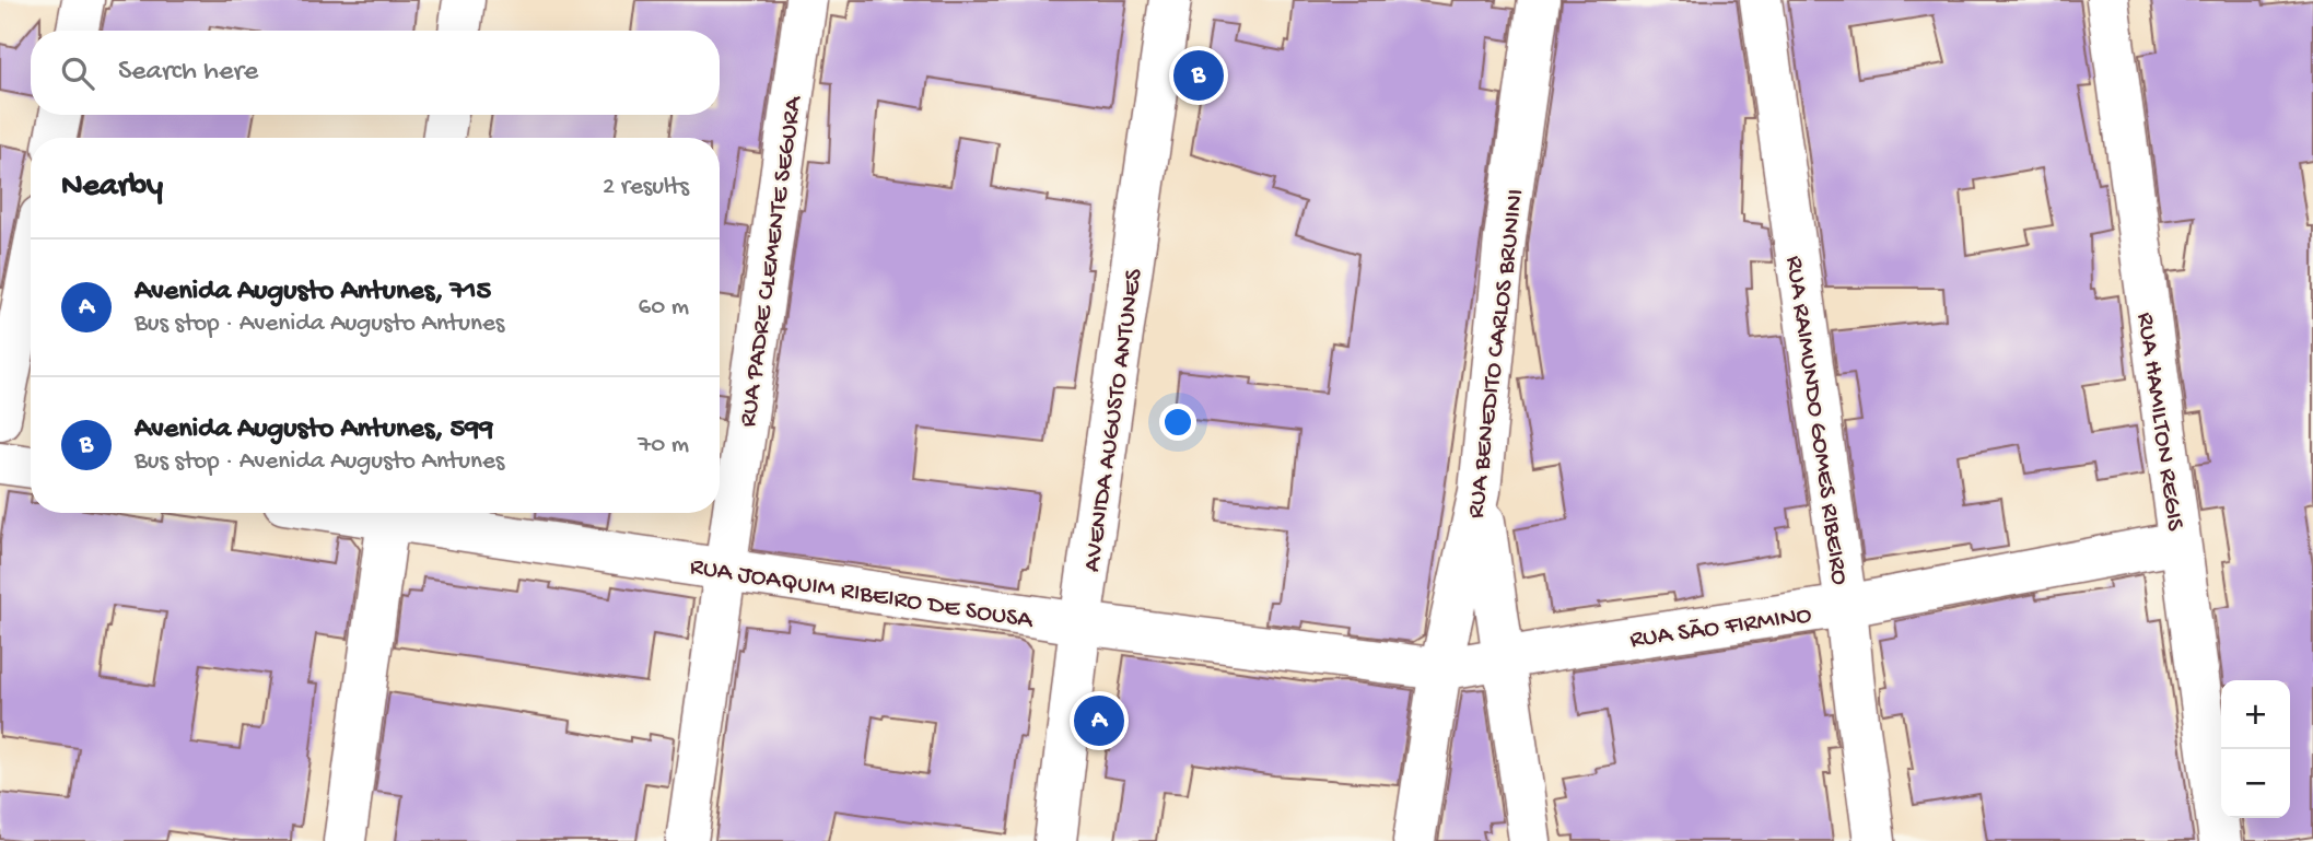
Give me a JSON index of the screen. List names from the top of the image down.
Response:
{
  "streets": {
    "street": [
      "RUA PADRE CLEMENTE SEGURA",
      "RUA BENEDITO CARLOS BRUNINI",
      "AVENIDA AUGUSTO ANTUNES",
      "RUA RAIMUNDO GOMES RIBEIRO",
      "RUA HAMILTON REGIS",
      "RUA JOAQUIM RIBEIRO DE SOUSA",
      "RUA SÃO FIRMINO"
    ]
  },
  "crossings": [
    ["RUA PADRE CLEMENTE SEGURA", "RUA JOAQUIM RIBEIRO DE SOUSA"],
    ["RUA BENEDITO CARLOS BRUNINI", "RUA JOAQUIM RIBEIRO DE SOUSA"],
    ["RUA BENEDITO CARLOS BRUNINI", "RUA SÃO FIRMINO"],
    ["AVENIDA AUGUSTO ANTUNES", "RUA JOAQUIM RIBEIRO DE SOUSA"],
    ["RUA RAIMUNDO GOMES RIBEIRO", "RUA SÃO FIRMINO"],
    ["RUA HAMILTON REGIS", "RUA SÃO FIRMINO"],
    ["RUA JOAQUIM RIBEIRO DE SOUSA", "RUA SÃO FIRMINO"]
  ],
  "page": {
    "search": "Search here",
    "pins": ["B", "A"],
    "heading": ["Nearby", "2 results"],
    "list": [
      {
        "mark": "A",
        "name": "Avenida Augusto Antunes, 715",
        "note": "Bus stop · Avenida Augusto Antunes",
        "value": "60 m"
      },
      {
        "mark": "B",
        "name": "Avenida Augusto Antunes, 599",
        "note": "Bus stop · Avenida Augusto Antunes",
        "value": "70 m"
      }
    ],
    "map_buttons": ["+", "−"]
  }
}
